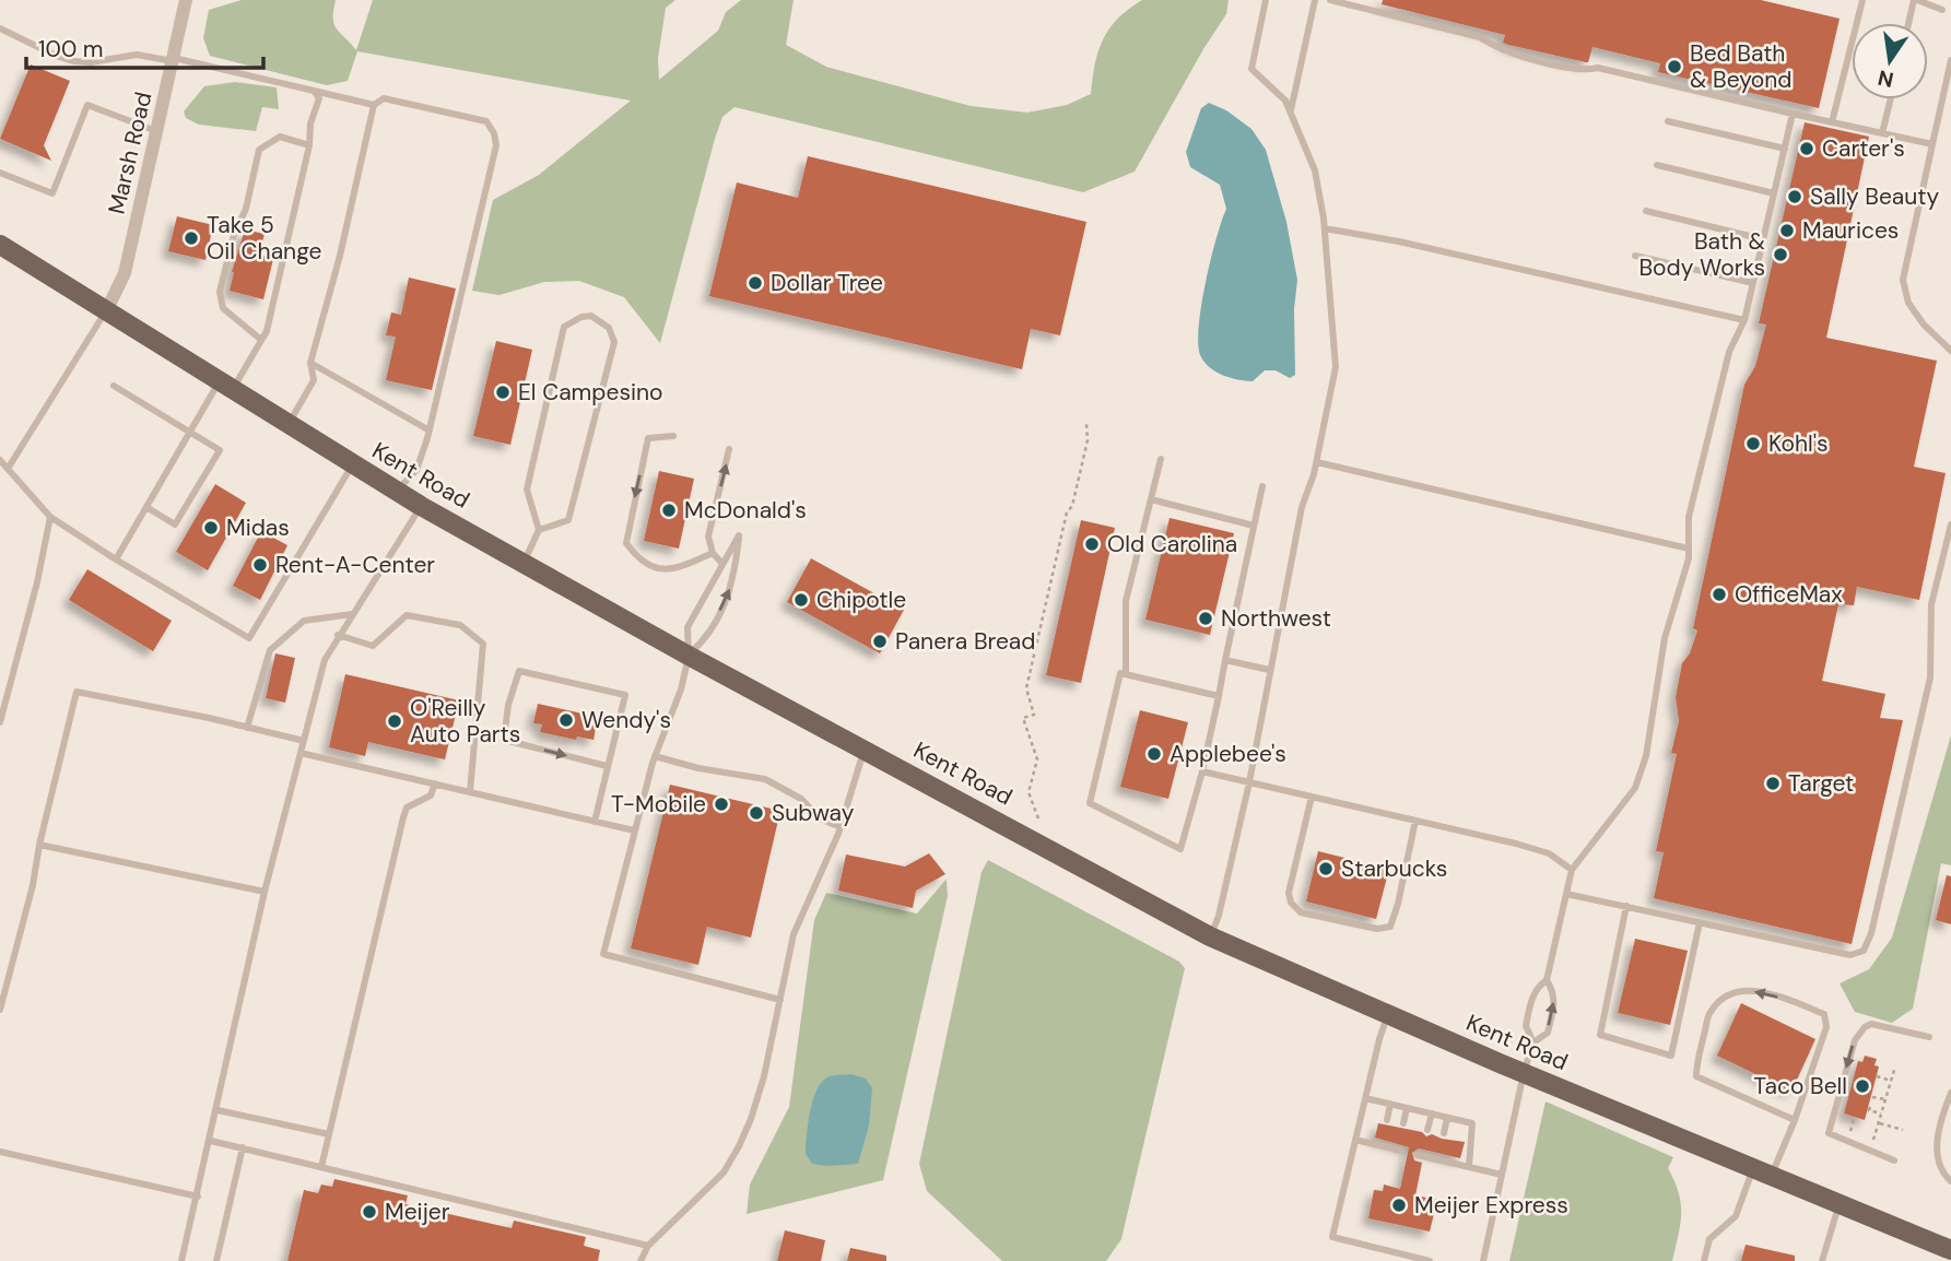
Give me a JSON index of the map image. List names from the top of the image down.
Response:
{
  "streets": {
    "main road": ["Kent Road"],
    "street": ["Marsh Road"]
  },
  "crossings": [
    ["Marsh Road", "Kent Road"]
  ],
  "places": [
    "Bed Bath & Beyond",
    "Carter's",
    "Sally Beauty",
    "Maurices",
    "Take 5 Oil Change",
    "Bath & Body Works",
    "Dollar Tree",
    "El Campesino",
    "Kohl's",
    "McDonald's",
    "Midas",
    "Old Carolina",
    "Rent-A-Center",
    "OfficeMax",
    "Chipotle",
    "Northwest",
    "Panera Bread",
    "Wendy's",
    "O'Reilly Auto Parts",
    "Applebee's",
    "Target",
    "T-Mobile",
    "Subway",
    "Starbucks",
    "Taco Bell",
    "Meijer Express",
    "Meijer"
  ],
  "scale_bar": "100 m",
  "north": "bottom"
}
